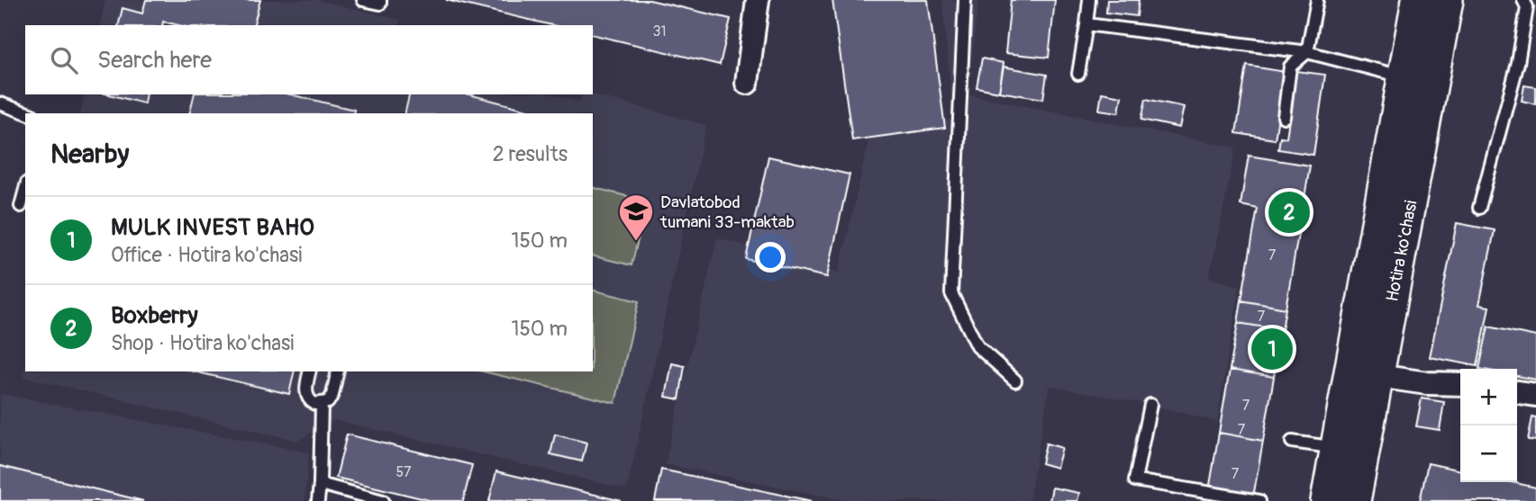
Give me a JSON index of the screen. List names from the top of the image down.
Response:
{
  "streets": {
    "main road": ["Hotira ko'chasi"]
  },
  "places": {
    "school or university": ["Davlatobod tumani 33-maktab"]
  },
  "house_numbers": [
    "31",
    "7",
    "7",
    "7",
    "7",
    "57",
    "7"
  ],
  "page": {
    "search": "Search here",
    "heading": ["Nearby", "2 results"],
    "pins": ["2", "1"],
    "list": [
      {
        "mark": "1",
        "name": "MULK INVEST BAHO",
        "note": "Office · Hotira ko'chasi",
        "value": "150 m"
      },
      {
        "mark": "2",
        "name": "Boxberry",
        "note": "Shop · Hotira ko'chasi",
        "value": "150 m"
      }
    ],
    "map_buttons": ["+", "−"]
  }
}
